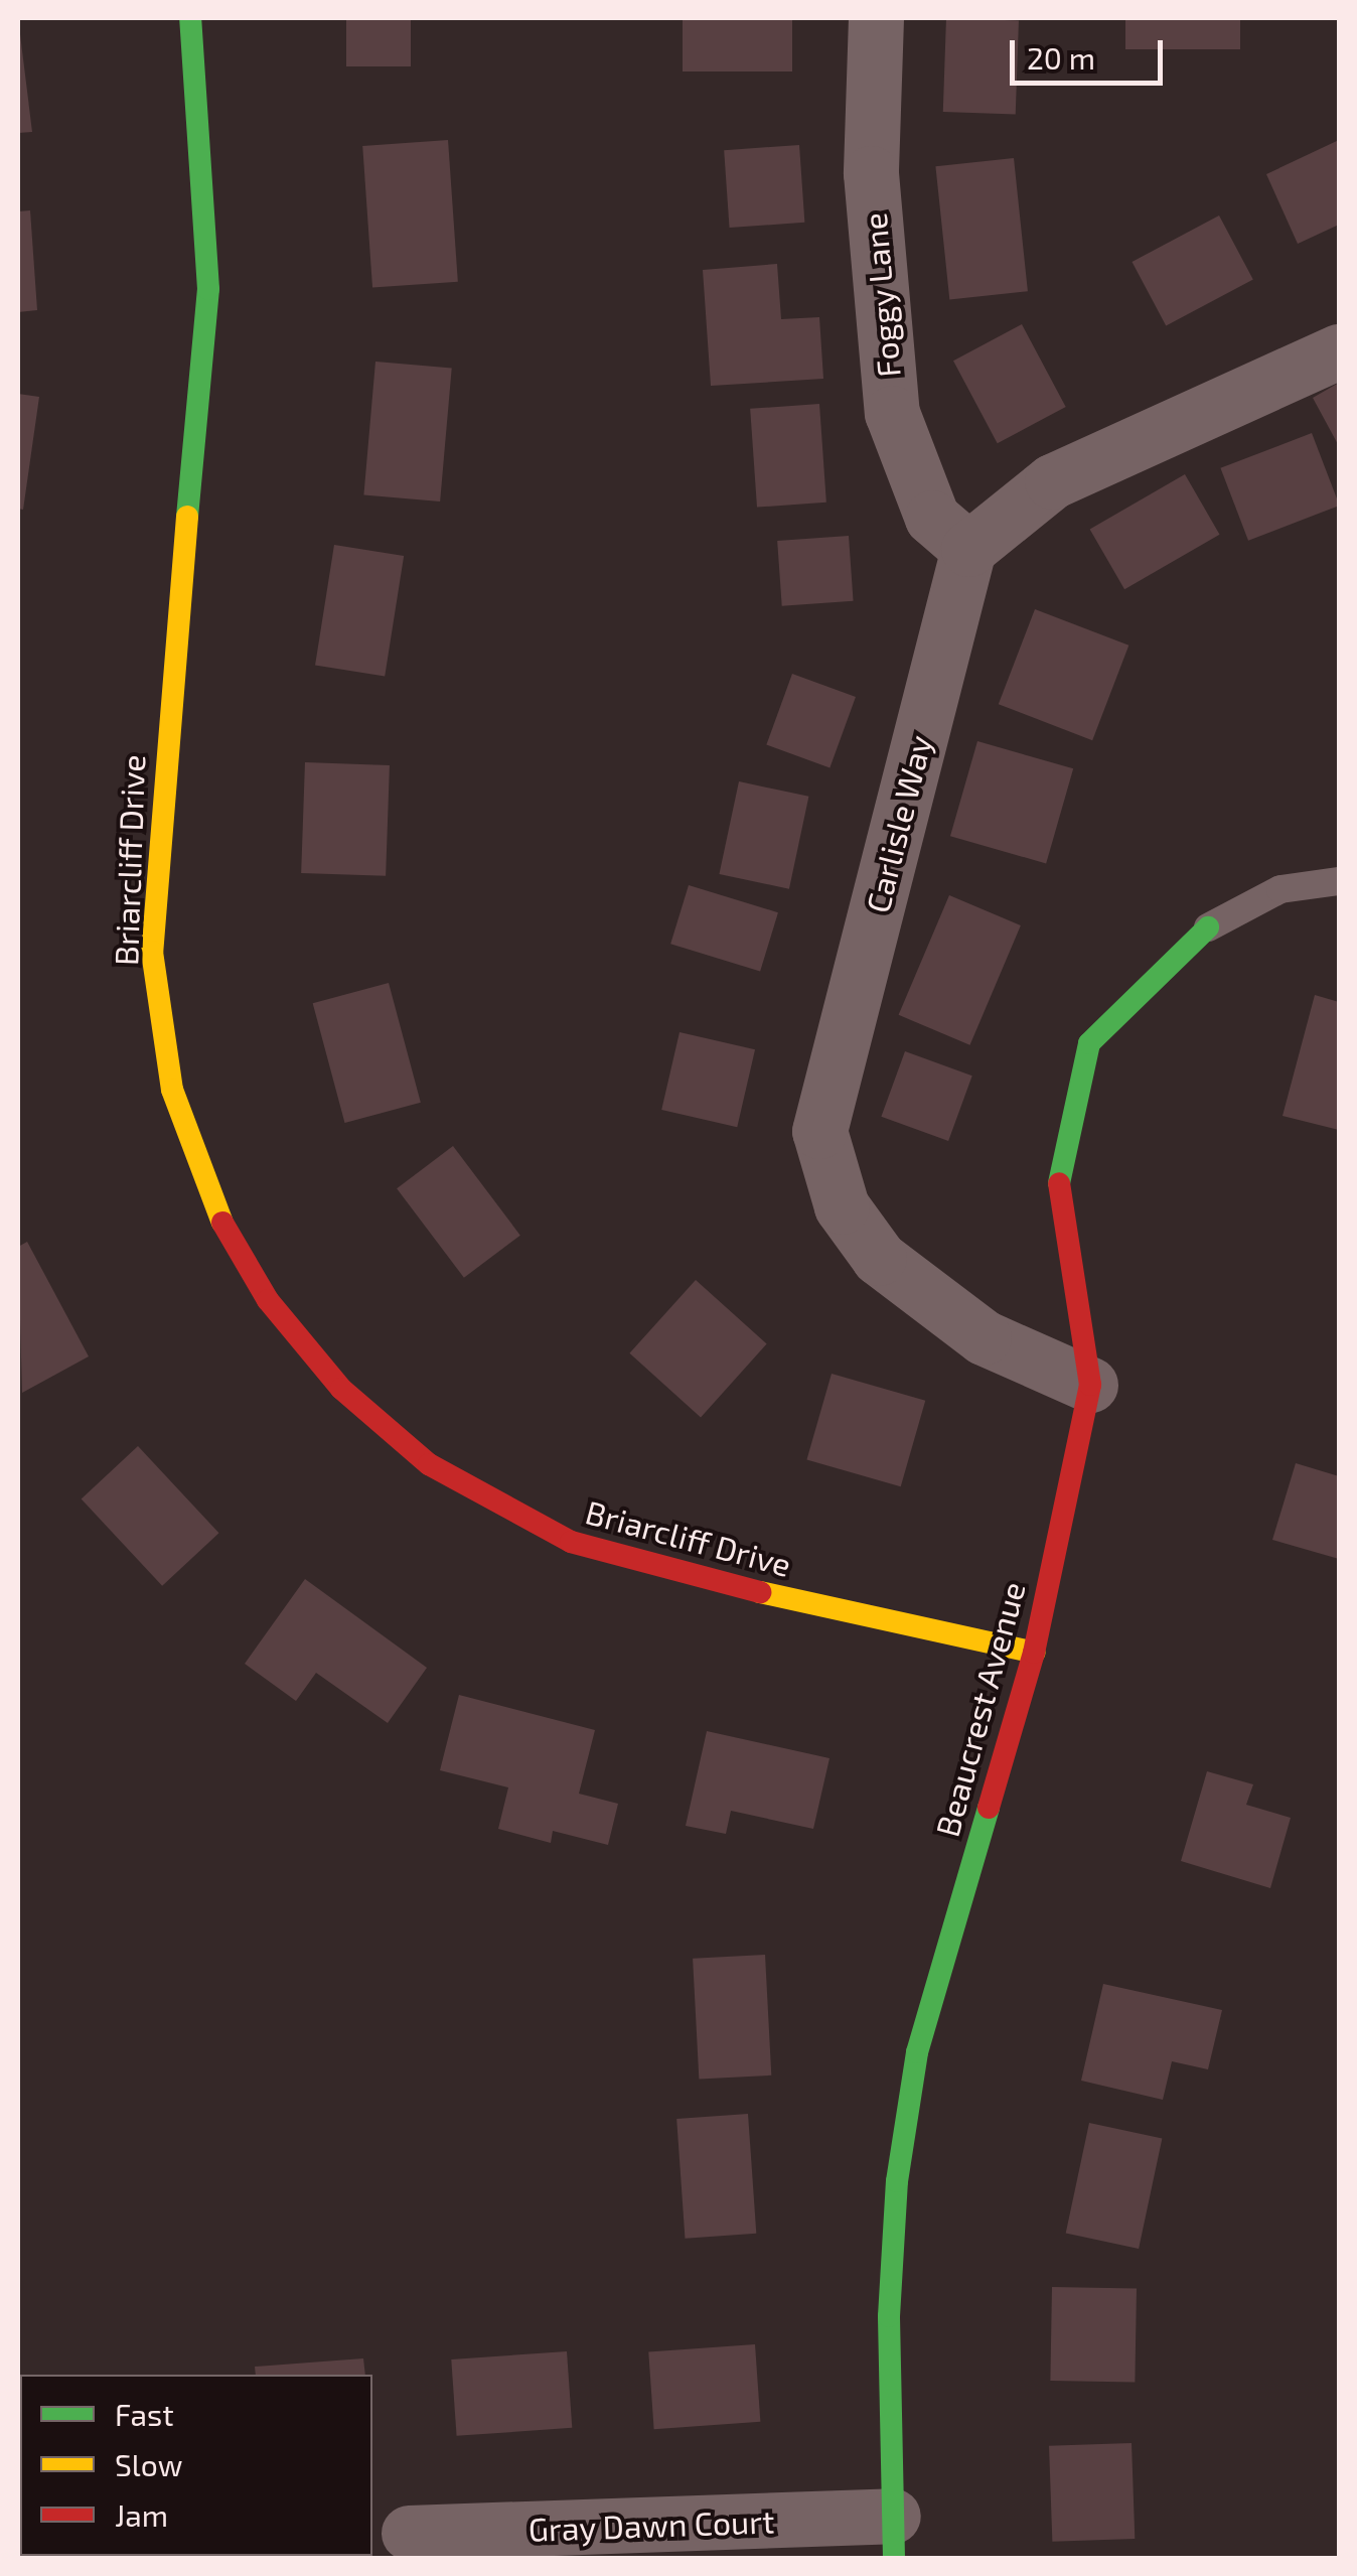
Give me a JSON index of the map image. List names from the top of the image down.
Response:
{
  "streets": {
    "street": [
      "Foggy Lane",
      "Carlisle Way",
      "Briarcliff Drive",
      "Beaucrest Avenue",
      "Gray Dawn Court"
    ]
  },
  "crossings": [
    ["Foggy Lane", "Carlisle Way"],
    ["Carlisle Way", "Beaucrest Avenue"],
    ["Briarcliff Drive", "Beaucrest Avenue"],
    ["Beaucrest Avenue", "Gray Dawn Court"]
  ],
  "legend": ["Fast", "Slow", "Jam"],
  "scale_bar": "20 m"
}
